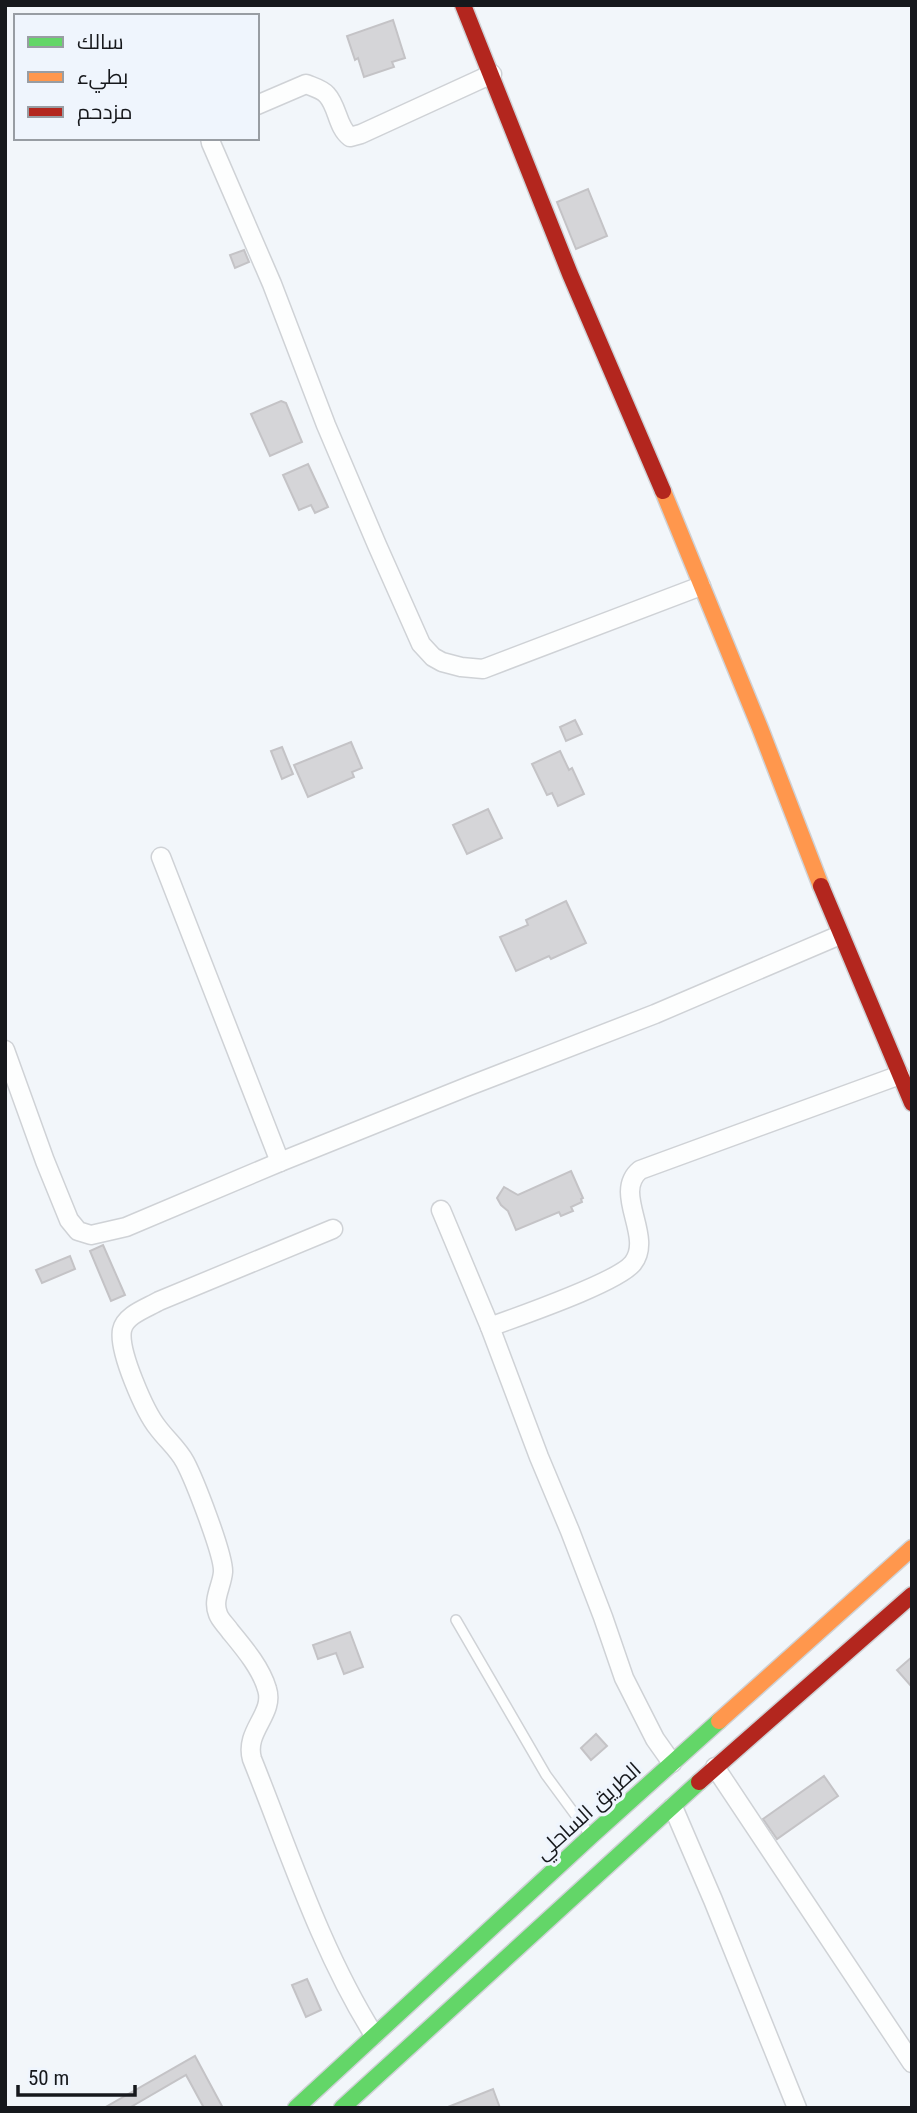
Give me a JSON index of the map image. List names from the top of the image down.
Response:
{
  "streets": {
    "main road": ["الطريق الساحلي"]
  },
  "legend": ["سالك", "بطيء", "مزدحم"],
  "scale_bar": "50 m"
}
